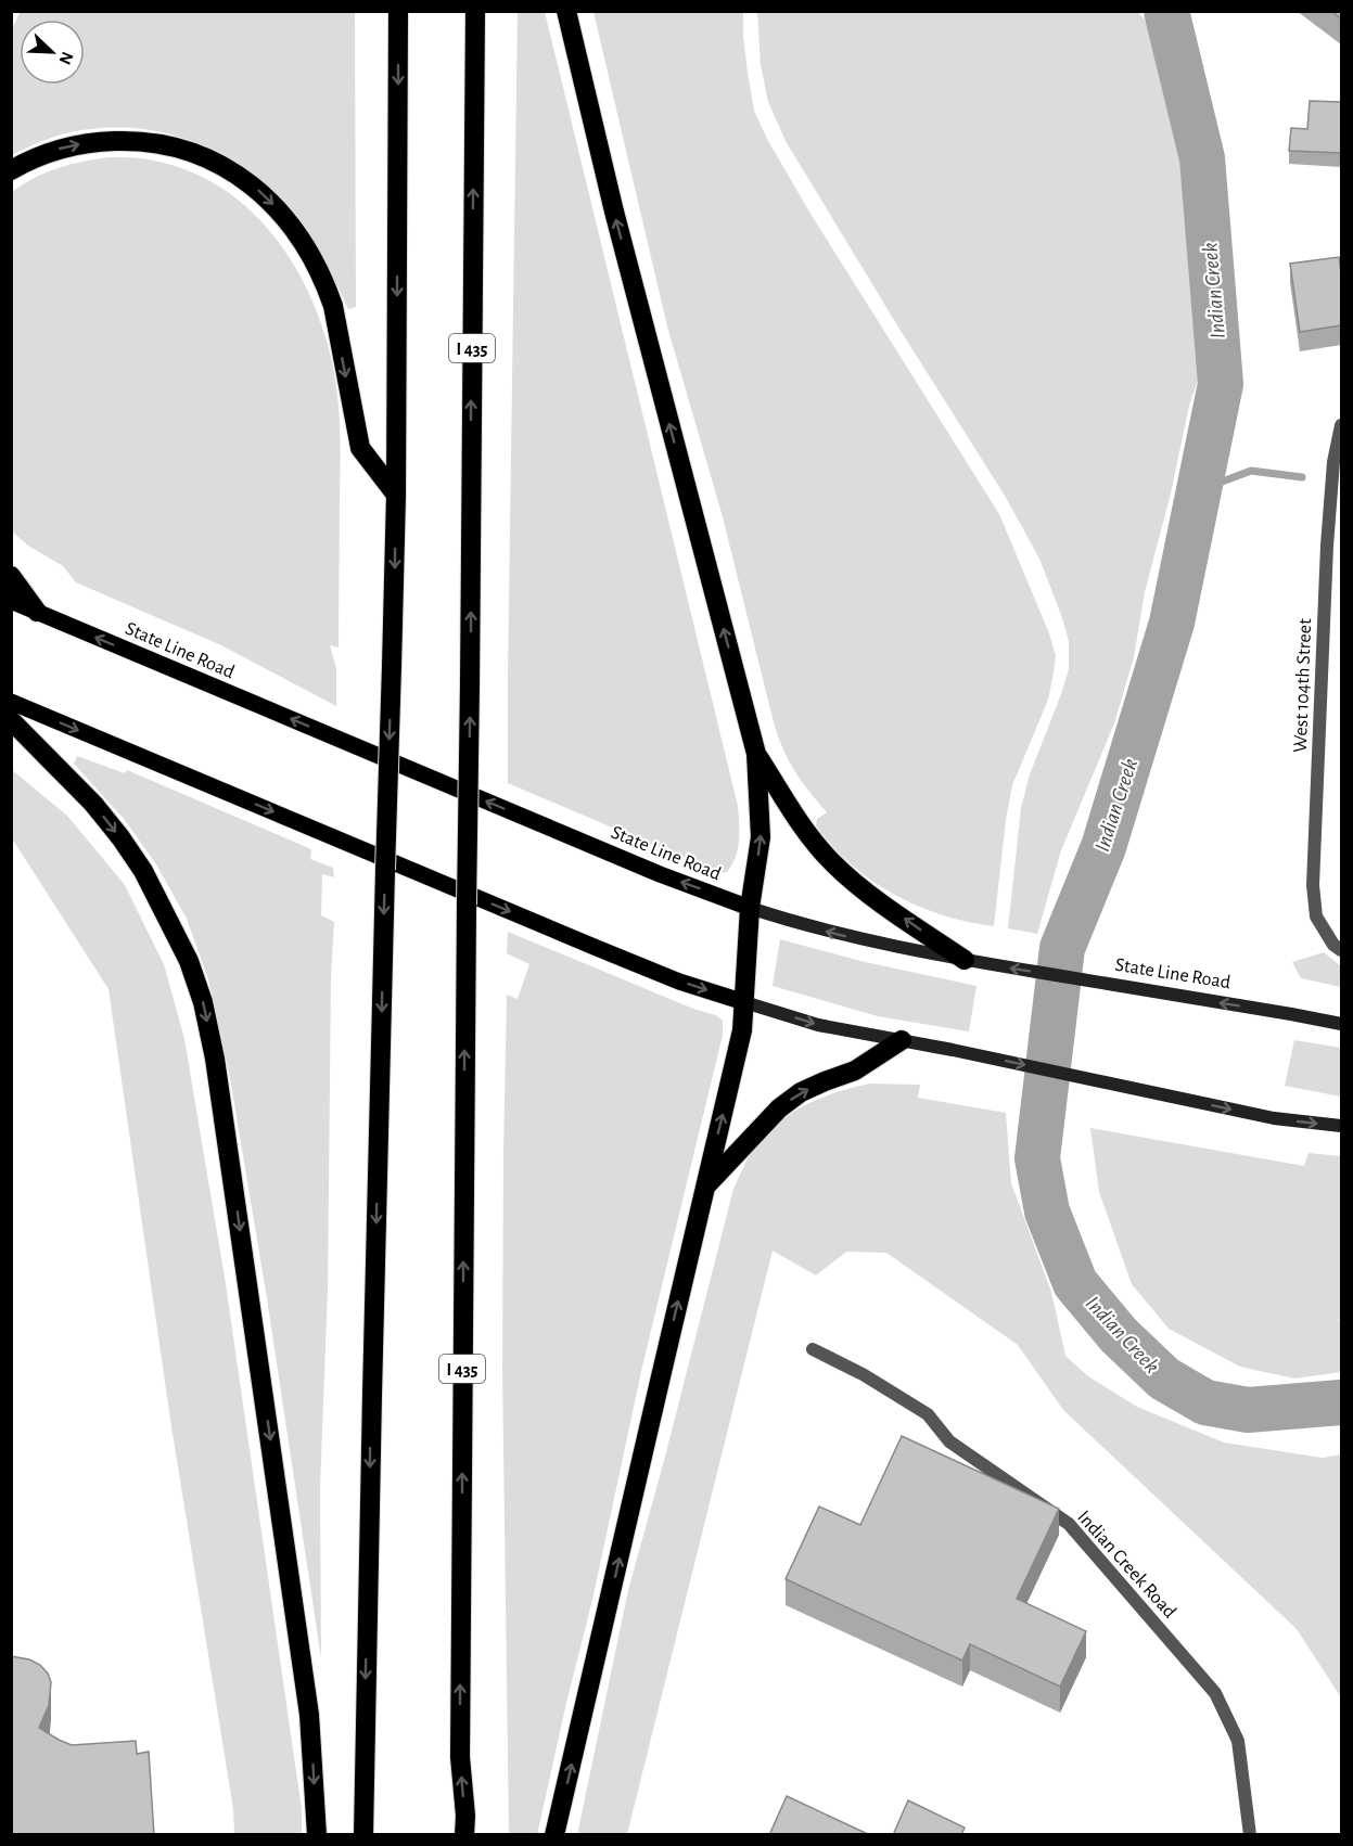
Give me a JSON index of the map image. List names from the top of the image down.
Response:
{
  "streets": {
    "highway": ["I 435"],
    "main road": ["State Line Road"],
    "street": ["West 104th Street", "Indian Creek Road"]
  },
  "water": ["Indian Creek"],
  "north": "bottom right"
}
